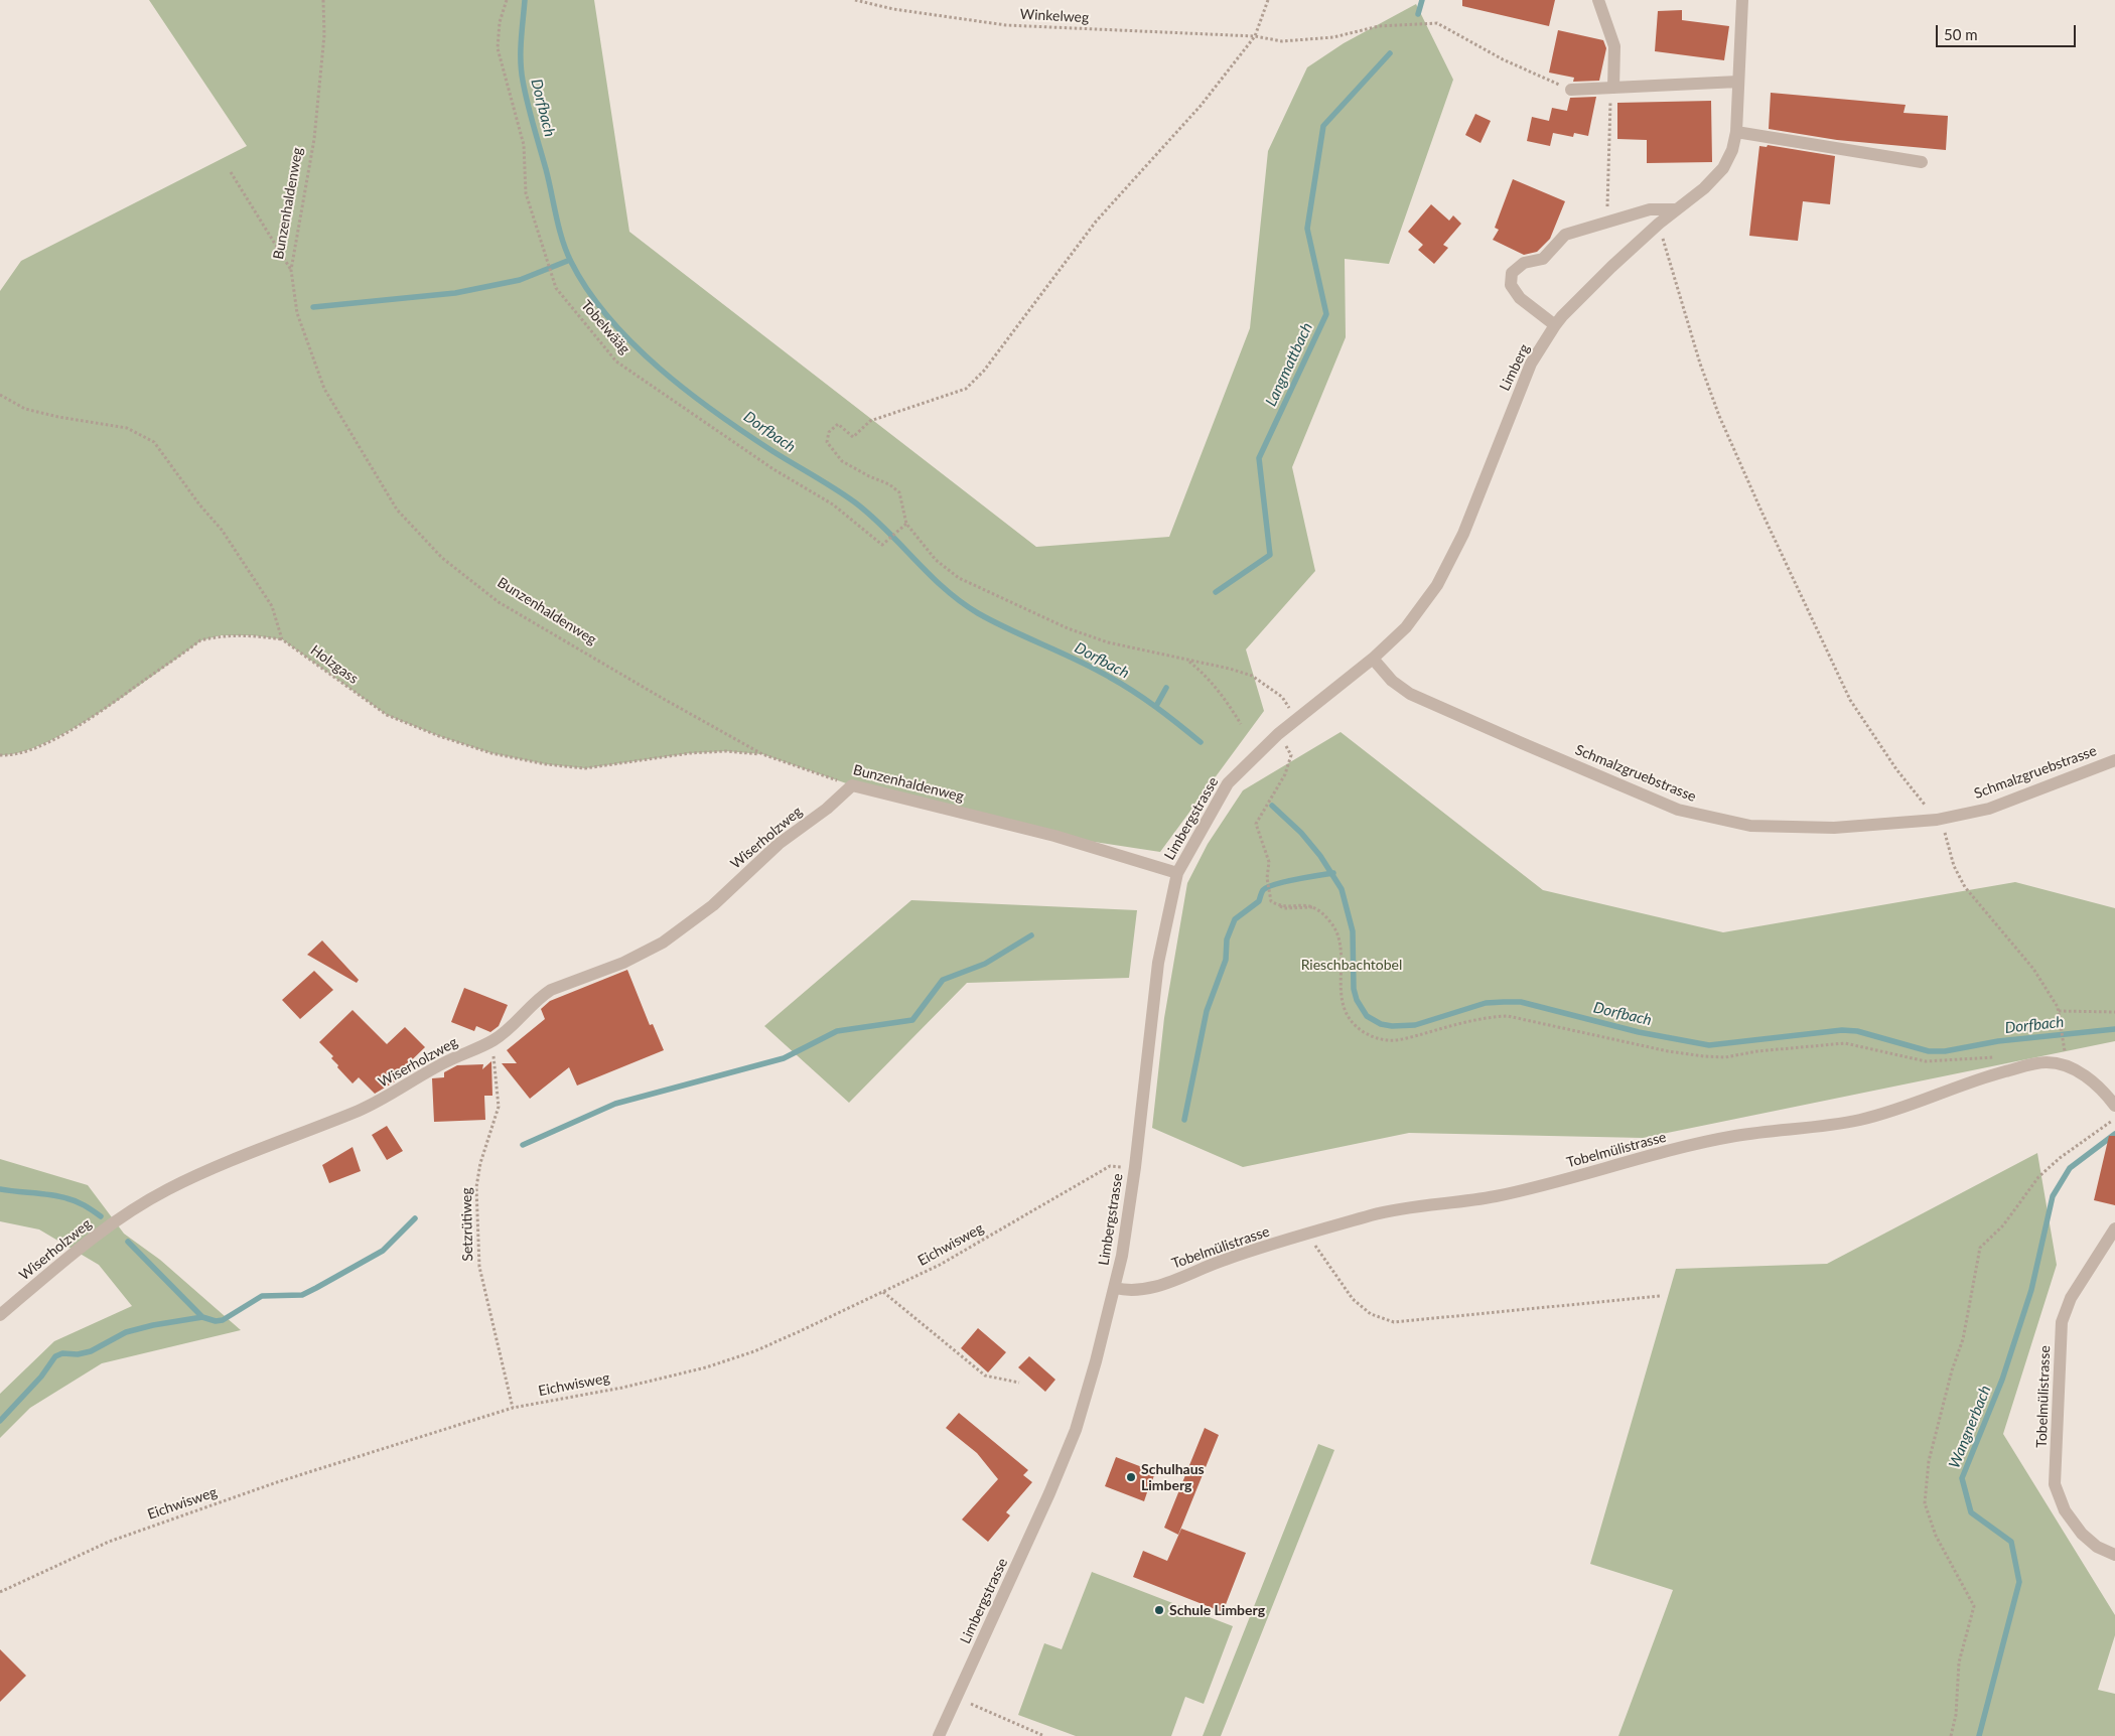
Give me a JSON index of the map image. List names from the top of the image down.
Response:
{
  "streets": {
    "street": [
      "Bunzenhaldenweg",
      "Limberg",
      "Schmalzgruebstrasse",
      "Limbergstrasse",
      "Wiserholzweg",
      "Tobelmülistrasse"
    ],
    "path": [
      "Winkelweg",
      "Tobelwääg",
      "Holzgass",
      "Setzrütiweg",
      "Eichwisweg"
    ]
  },
  "crossings": [
    ["Bunzenhaldenweg", "Holzgass"],
    ["Bunzenhaldenweg", "Limbergstrasse"],
    ["Bunzenhaldenweg", "Wiserholzweg"],
    ["Limberg", "Schmalzgruebstrasse"],
    ["Limberg", "Limbergstrasse"],
    ["Limbergstrasse", "Tobelmülistrasse"],
    ["Limbergstrasse", "Eichwisweg"],
    ["Wiserholzweg", "Setzrütiweg"],
    ["Setzrütiweg", "Eichwisweg"]
  ],
  "water": ["Dorfbach", "Langmattbach", "Wangnerbach"],
  "parks": ["Rieschbachtobel"],
  "places": ["Schulhaus Limberg", "Schule Limberg"],
  "scale_bar": "50 m"
}
